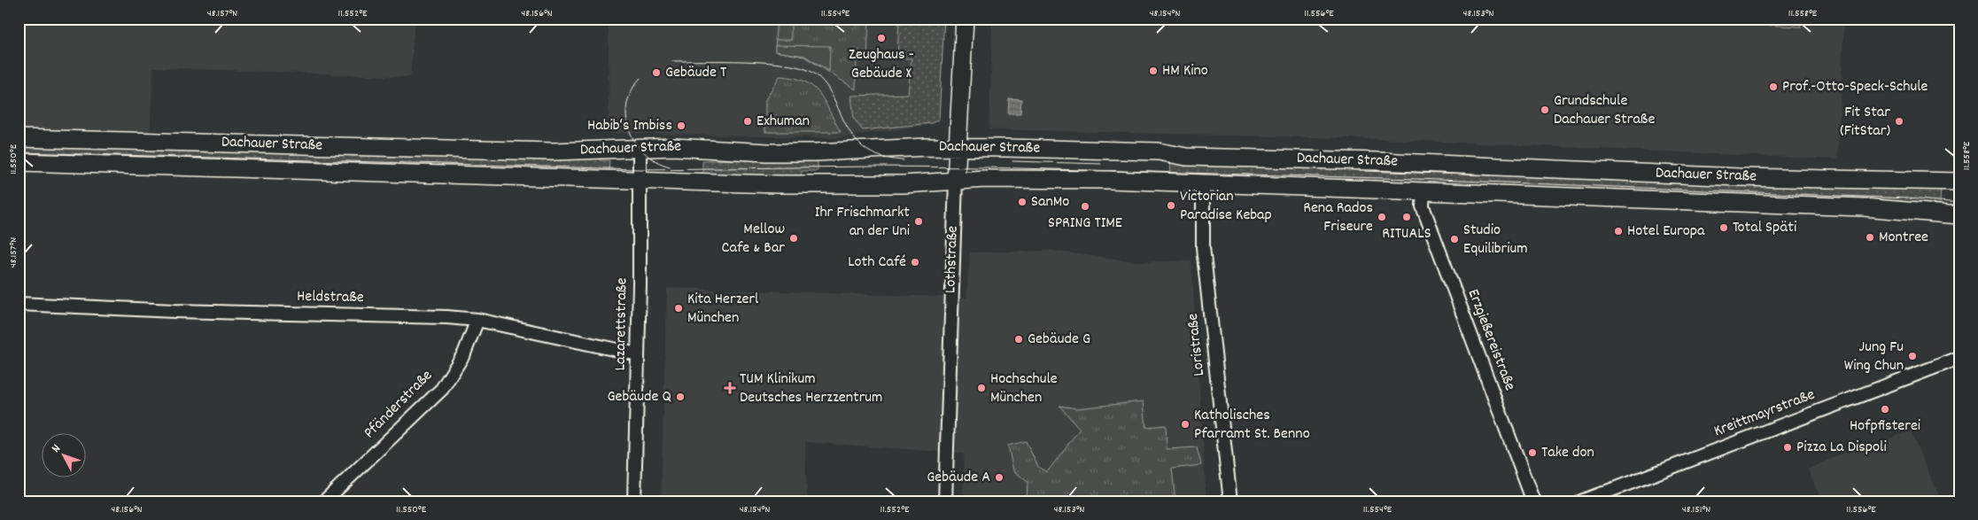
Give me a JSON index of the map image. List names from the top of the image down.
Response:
{
  "streets": {
    "main road": ["Dachauer Straße", "Lothstraße"],
    "street": [
      "Heldstraße",
      "Lazarettstraße",
      "Erzgießereistraße",
      "Loristraße",
      "Pfänderstraße",
      "Kreittmayrstraße"
    ]
  },
  "crossings": [
    ["Dachauer Straße", "Lothstraße"],
    ["Dachauer Straße", "Lazarettstraße"],
    ["Dachauer Straße", "Erzgießereistraße"],
    ["Dachauer Straße", "Loristraße"],
    ["Heldstraße", "Lazarettstraße"],
    ["Heldstraße", "Pfänderstraße"]
  ],
  "places": {
    "other": [
      "Zeughaus - Gebäude X",
      "HM Kino",
      "Gebäude T",
      "Prof.-Otto-Speck-Schule",
      "Grundschule Dachauer Straße",
      "Exhuman",
      "Fit Star (FitStar)",
      "Habib‘s Imbiss",
      "SanMo",
      "Victorian Paradise Kebap",
      "SPRING TIME",
      "Rena Rados Friseure",
      "RITUALS",
      "Ihr Frischmarkt an der Uni",
      "Total Späti",
      "Hotel Europa",
      "Montree",
      "Mellow Cafe & Bar",
      "Studio Equilibrium",
      "Loth Café",
      "Kita Herzerl München",
      "Gebäude G",
      "Jung Fu Wing Chun",
      "Hochschule München",
      "Gebäude Q",
      "Hofpfisterei",
      "Katholisches Pfarramt St. Benno",
      "Pizza La Dispoli",
      "Take don",
      "Gebäude A"
    ],
    "health": ["TUM Klinikum Deutsches Herzzentrum"]
  },
  "north": "top left",
  "coordinates": [
    "48.157°N",
    "11.552°E",
    "48.156°N",
    "11.554°E",
    "48.154°N",
    "11.556°E",
    "48.153°N",
    "11.558°E",
    "11.550°E",
    "48.151°N"
  ]
}
